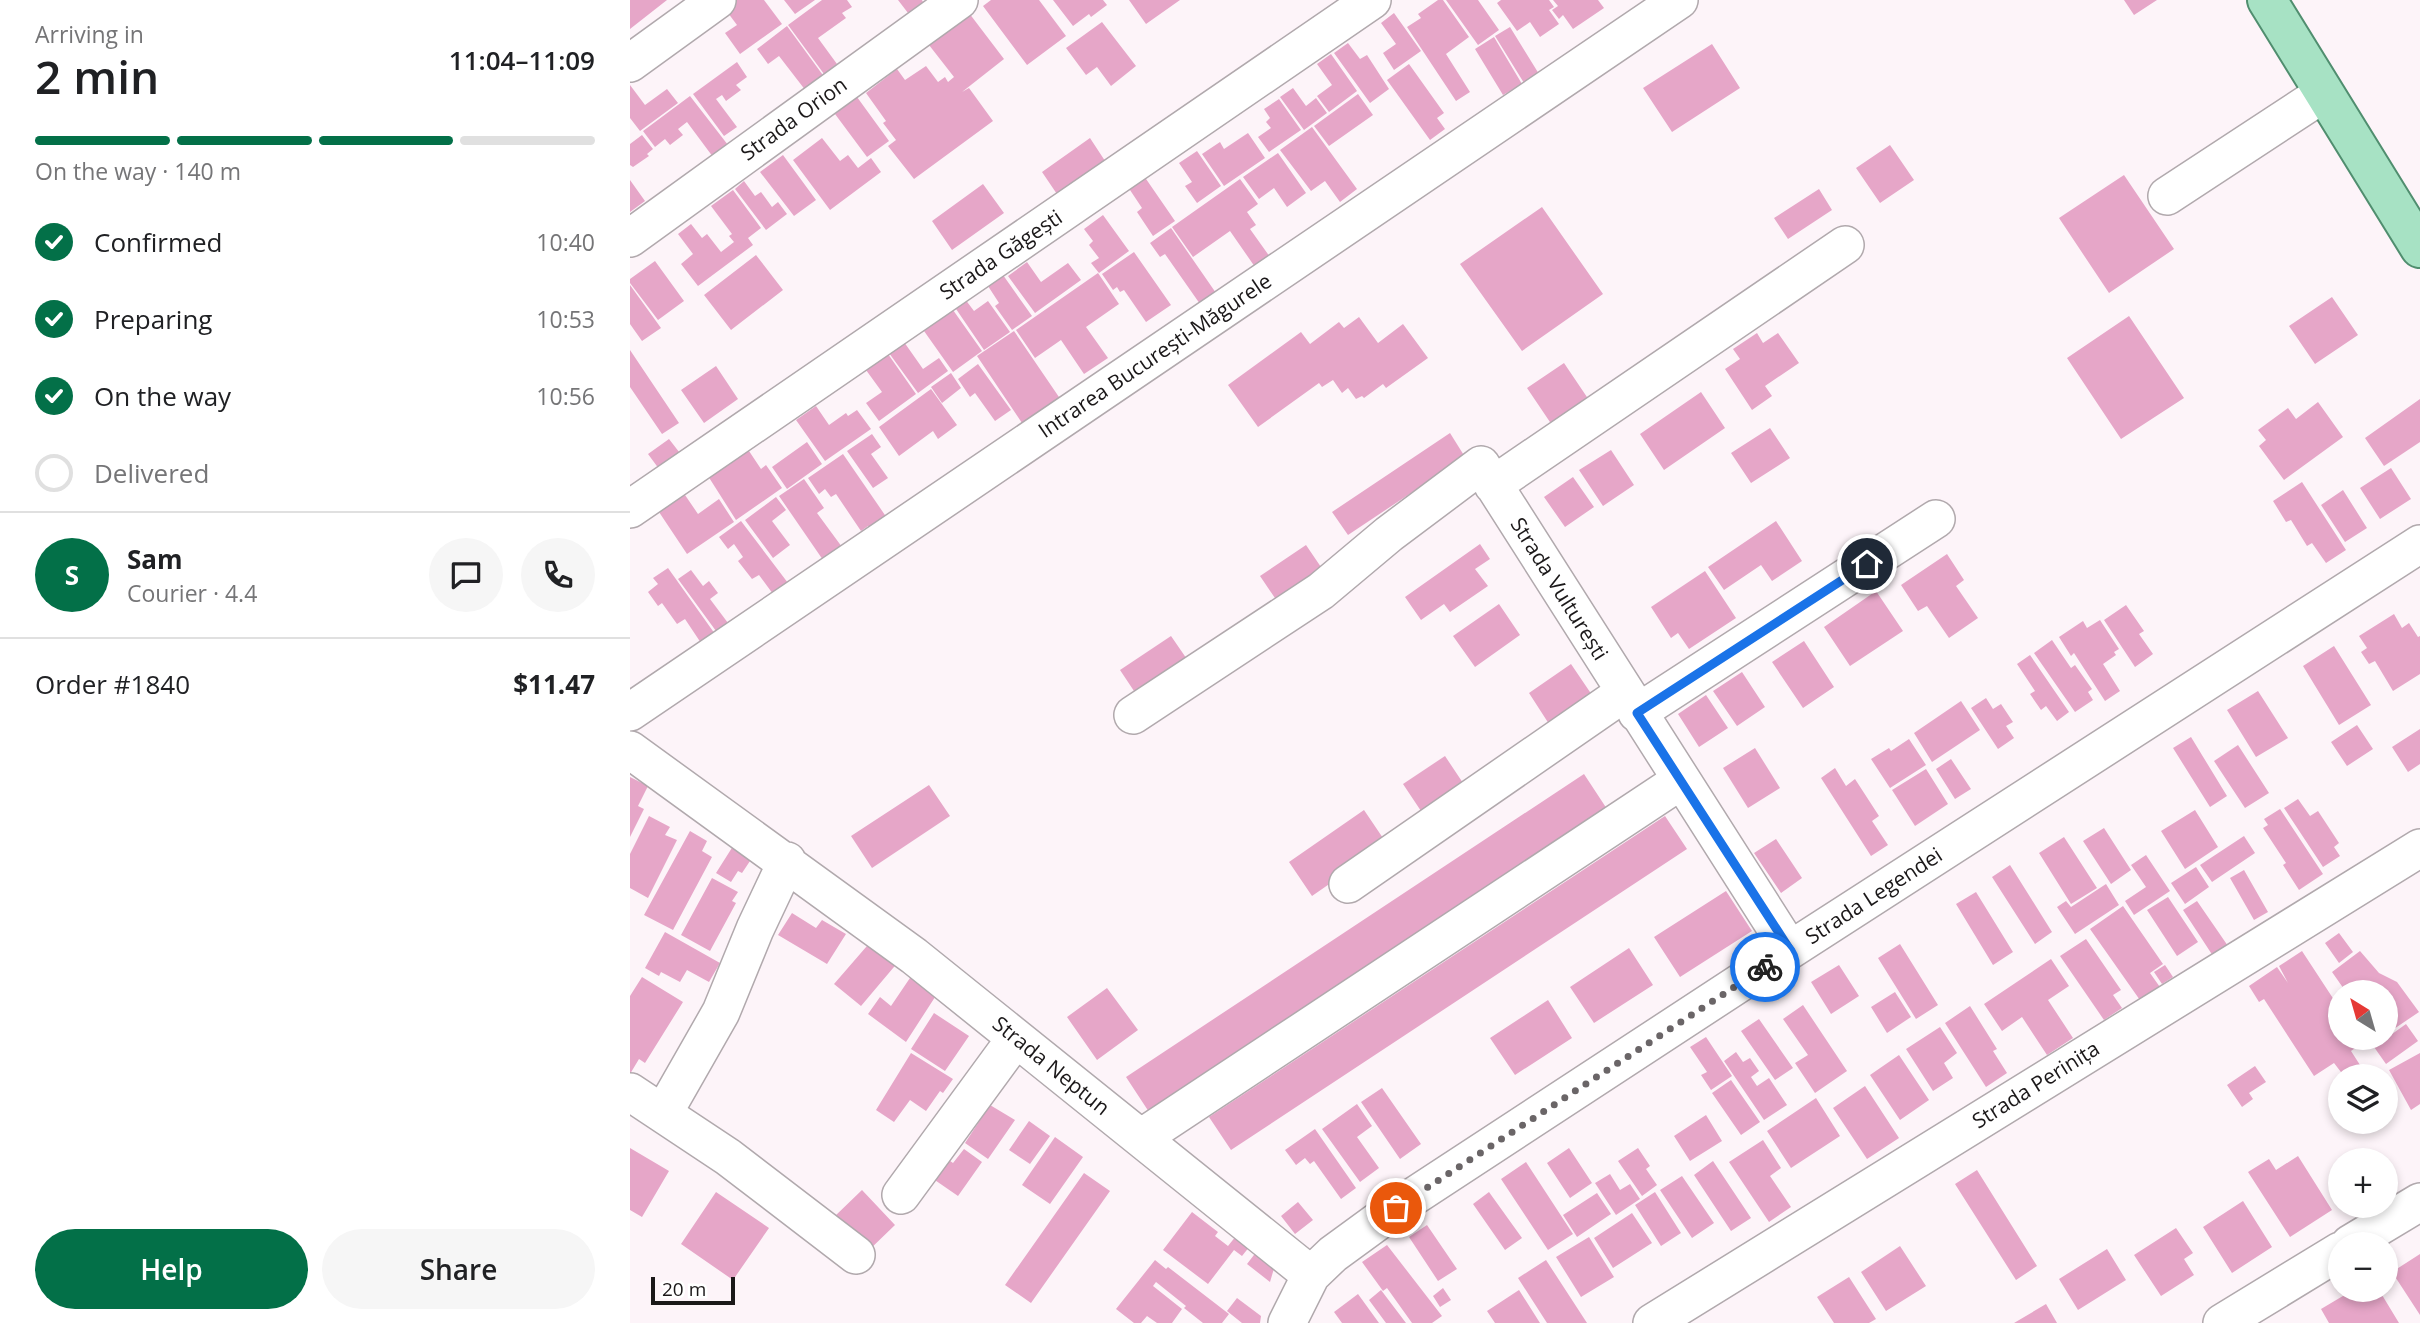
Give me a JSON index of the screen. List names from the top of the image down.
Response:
{
  "streets": {
    "street": [
      "Strada Orion",
      "Strada Găgești",
      "Intrarea București-Măgurele",
      "Strada Vulturești",
      "Strada Legendei",
      "Strada Neptun",
      "Strada Perinița"
    ]
  },
  "crossings": [
    ["Strada Vulturești", "Strada Legendei"],
    ["Strada Legendei", "Strada Neptun"]
  ],
  "scale_bar": "20 m",
  "north": "top left",
  "page": {
    "heading": ["2 min", "Arriving in", "11:04–11:09"],
    "panel": [
      "Sam",
      "Courier · 4.4",
      "Order #1840",
      "$11.47"
    ],
    "bar": "On the way · 140 m",
    "list": [
      ["Confirmed", "10:40"],
      ["Preparing", "10:53"],
      ["On the way", "10:56"],
      "Delivered"
    ],
    "round": "S",
    "map_buttons": ["+", "−"],
    "buttons": ["Help", "Share"],
    "scale": "20 m"
  }
}
